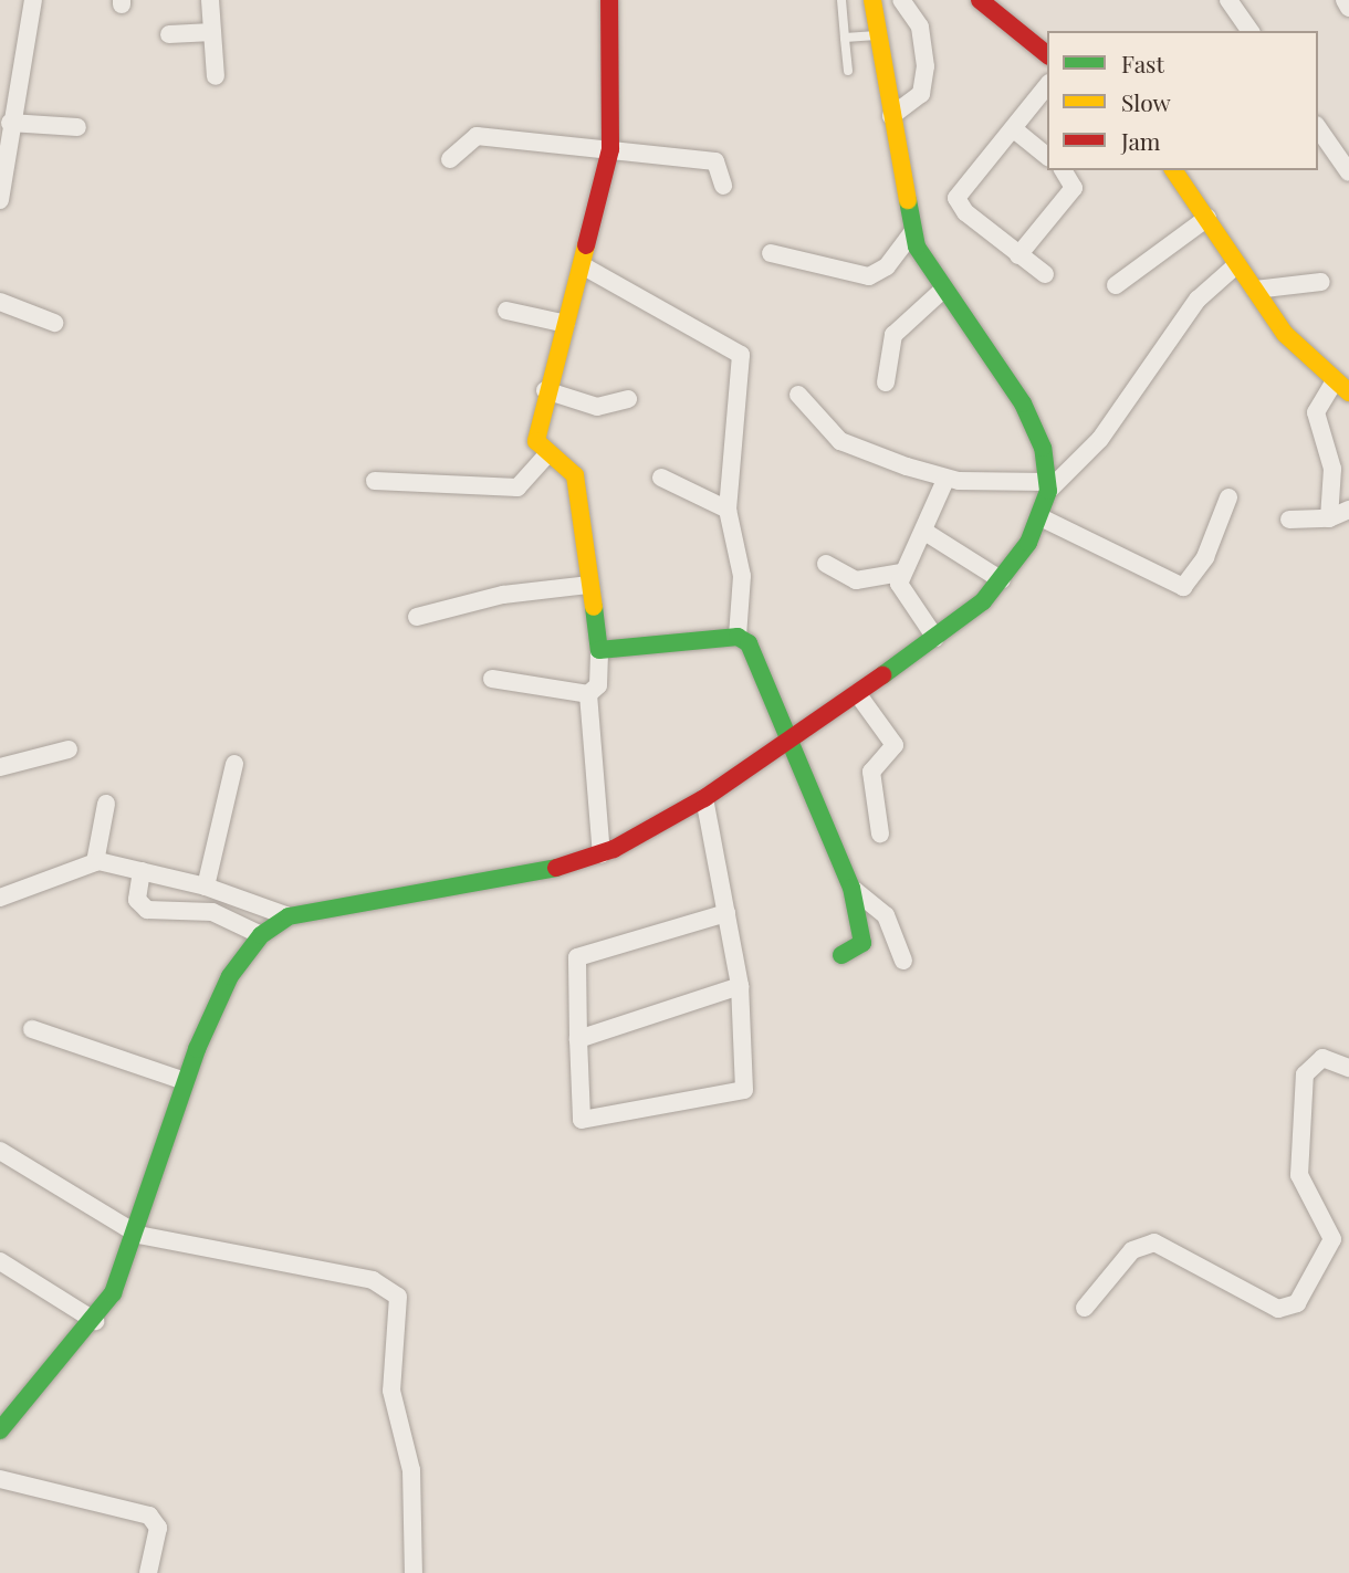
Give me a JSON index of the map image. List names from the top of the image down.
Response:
{
  "legend": ["Fast", "Slow", "Jam"]
}
